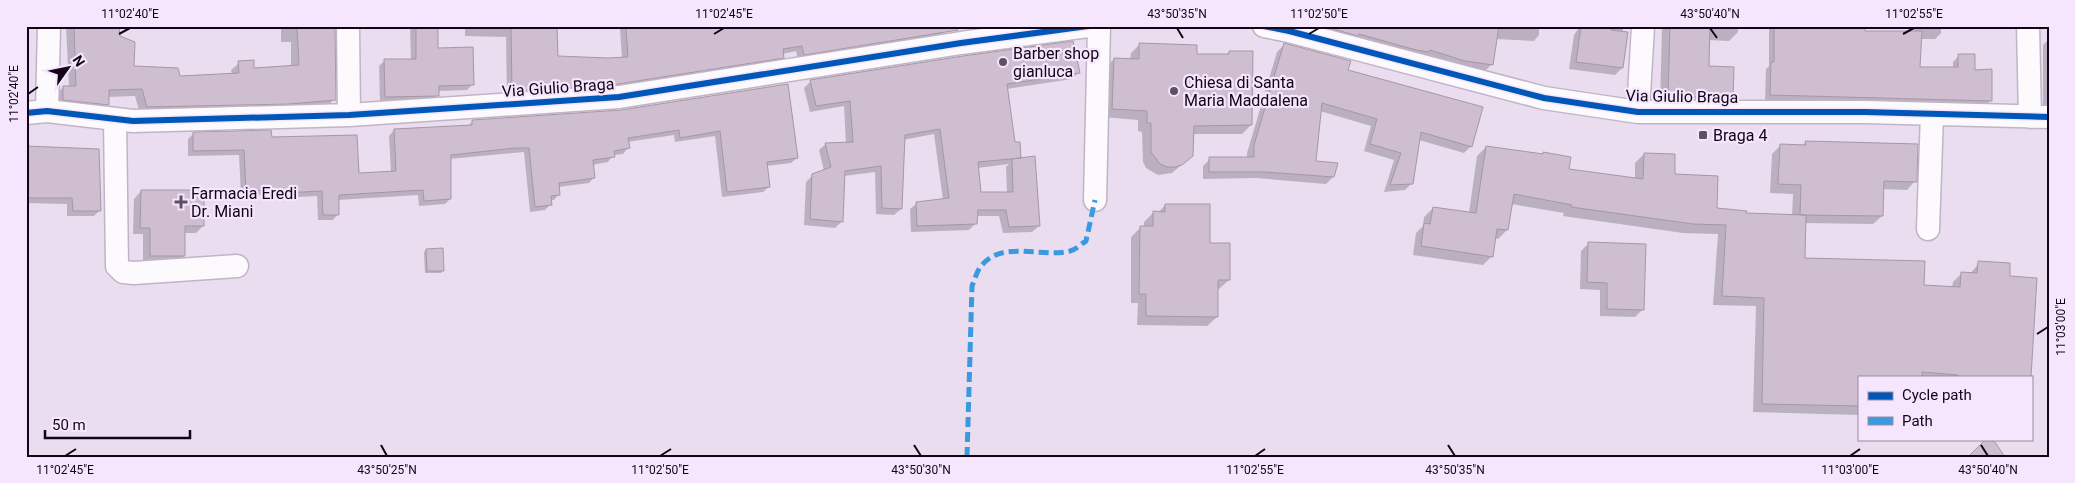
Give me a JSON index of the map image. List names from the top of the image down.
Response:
{
  "streets": {
    "street": ["Via Giulio Braga"]
  },
  "places": {
    "other": ["Barber shop gianluca", "Chiesa di Santa Maria Maddalena"],
    "transit": ["Braga 4"],
    "health": ["Farmacia Eredi Dr. Miani"]
  },
  "legend": ["Cycle path", "Path"],
  "scale_bar": "50 m",
  "north": "top right",
  "coordinates": [
    "11°02'40\"E",
    "11°02'45\"E",
    "43°50'35\"N",
    "11°02'50\"E",
    "43°50'40\"N",
    "11°02'55\"E",
    "11°03'00\"E",
    "43°50'25\"N",
    "43°50'30\"N"
  ]
}
